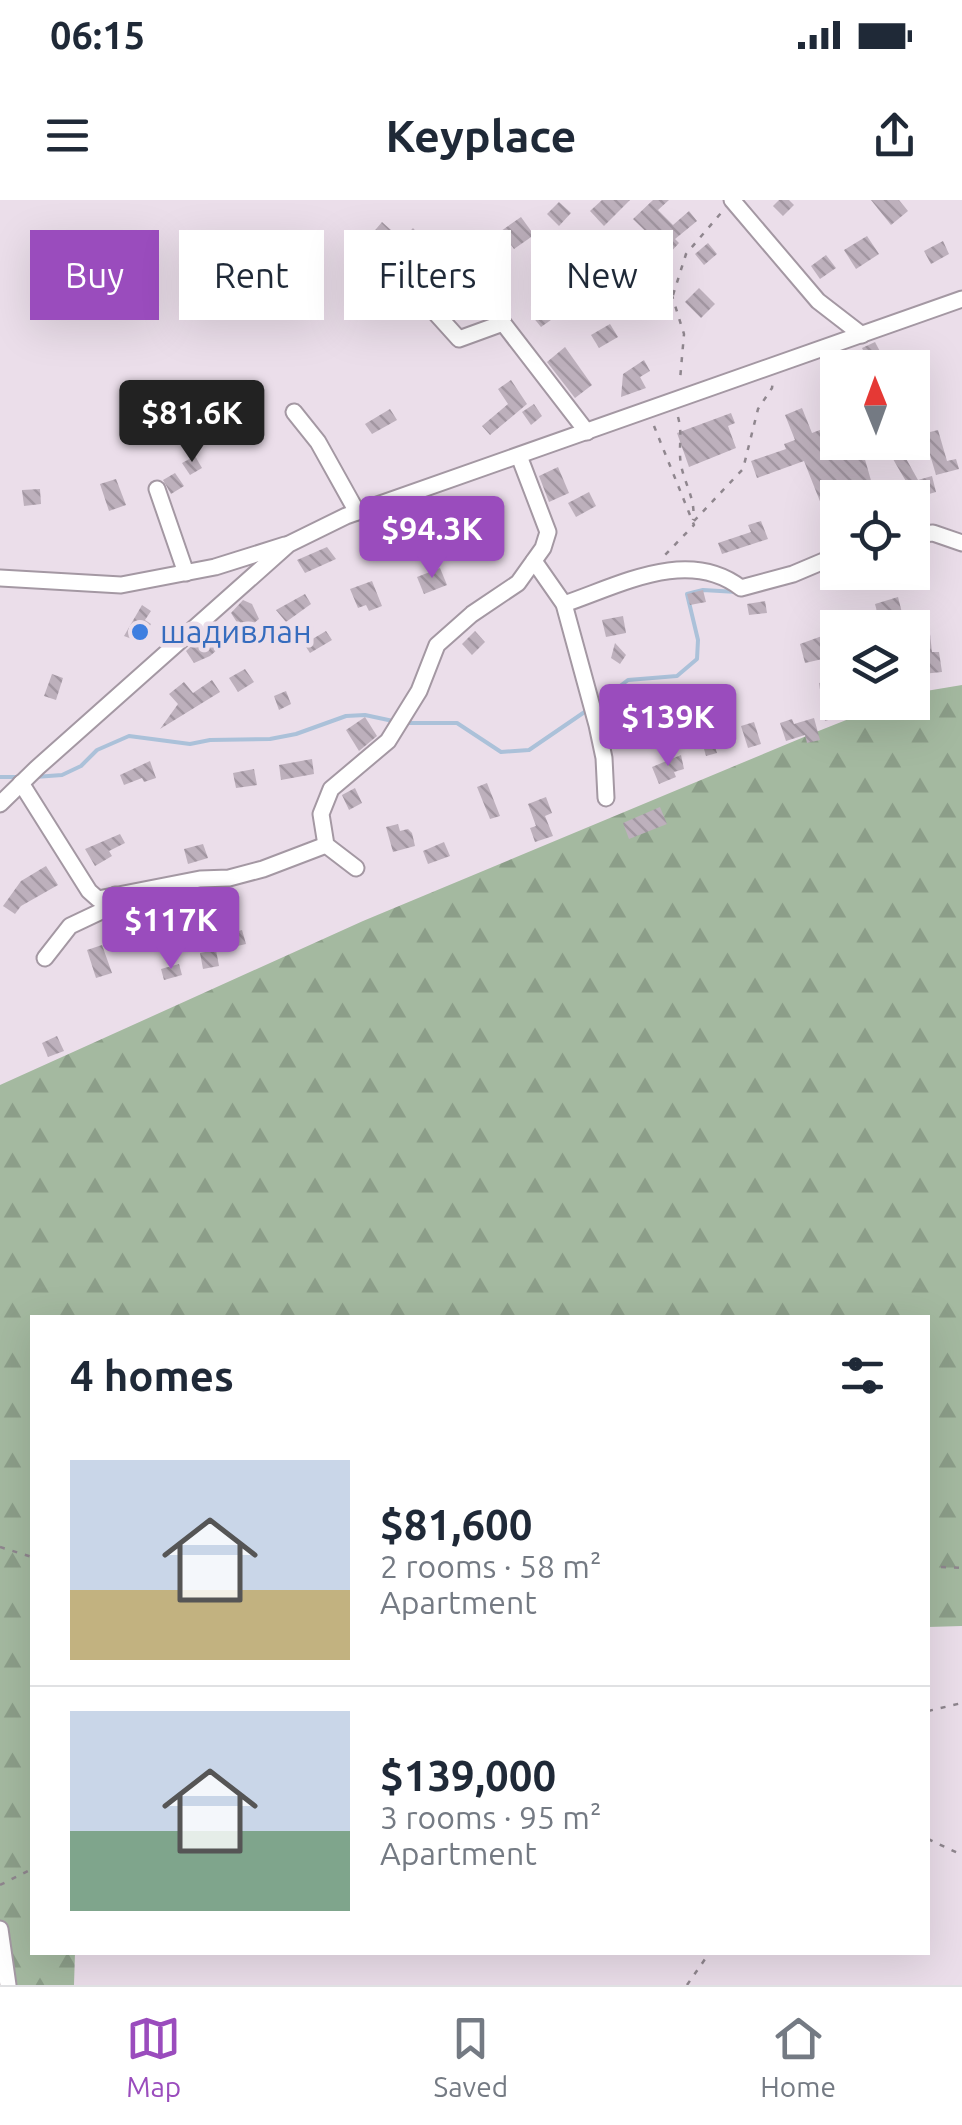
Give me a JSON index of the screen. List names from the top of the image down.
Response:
{
  "places": ["шадивлан"],
  "north": "top",
  "page": {
    "status": "06:15",
    "header": "Keyplace",
    "chip": [
      "Buy",
      "Rent",
      "Filters",
      "New"
    ],
    "price": [
      "$81.6K",
      "$94.3K",
      "$139K",
      "$117K"
    ],
    "heading": "4 homes",
    "list": [
      {
        "name": "$81,600",
        "note": "2 rooms · 58 m² · Apartment"
      },
      {
        "name": "$139,000",
        "note": "3 rooms · 95 m² · Apartment"
      }
    ],
    "tabs": ["Map", "Saved", "Home"]
  }
}
